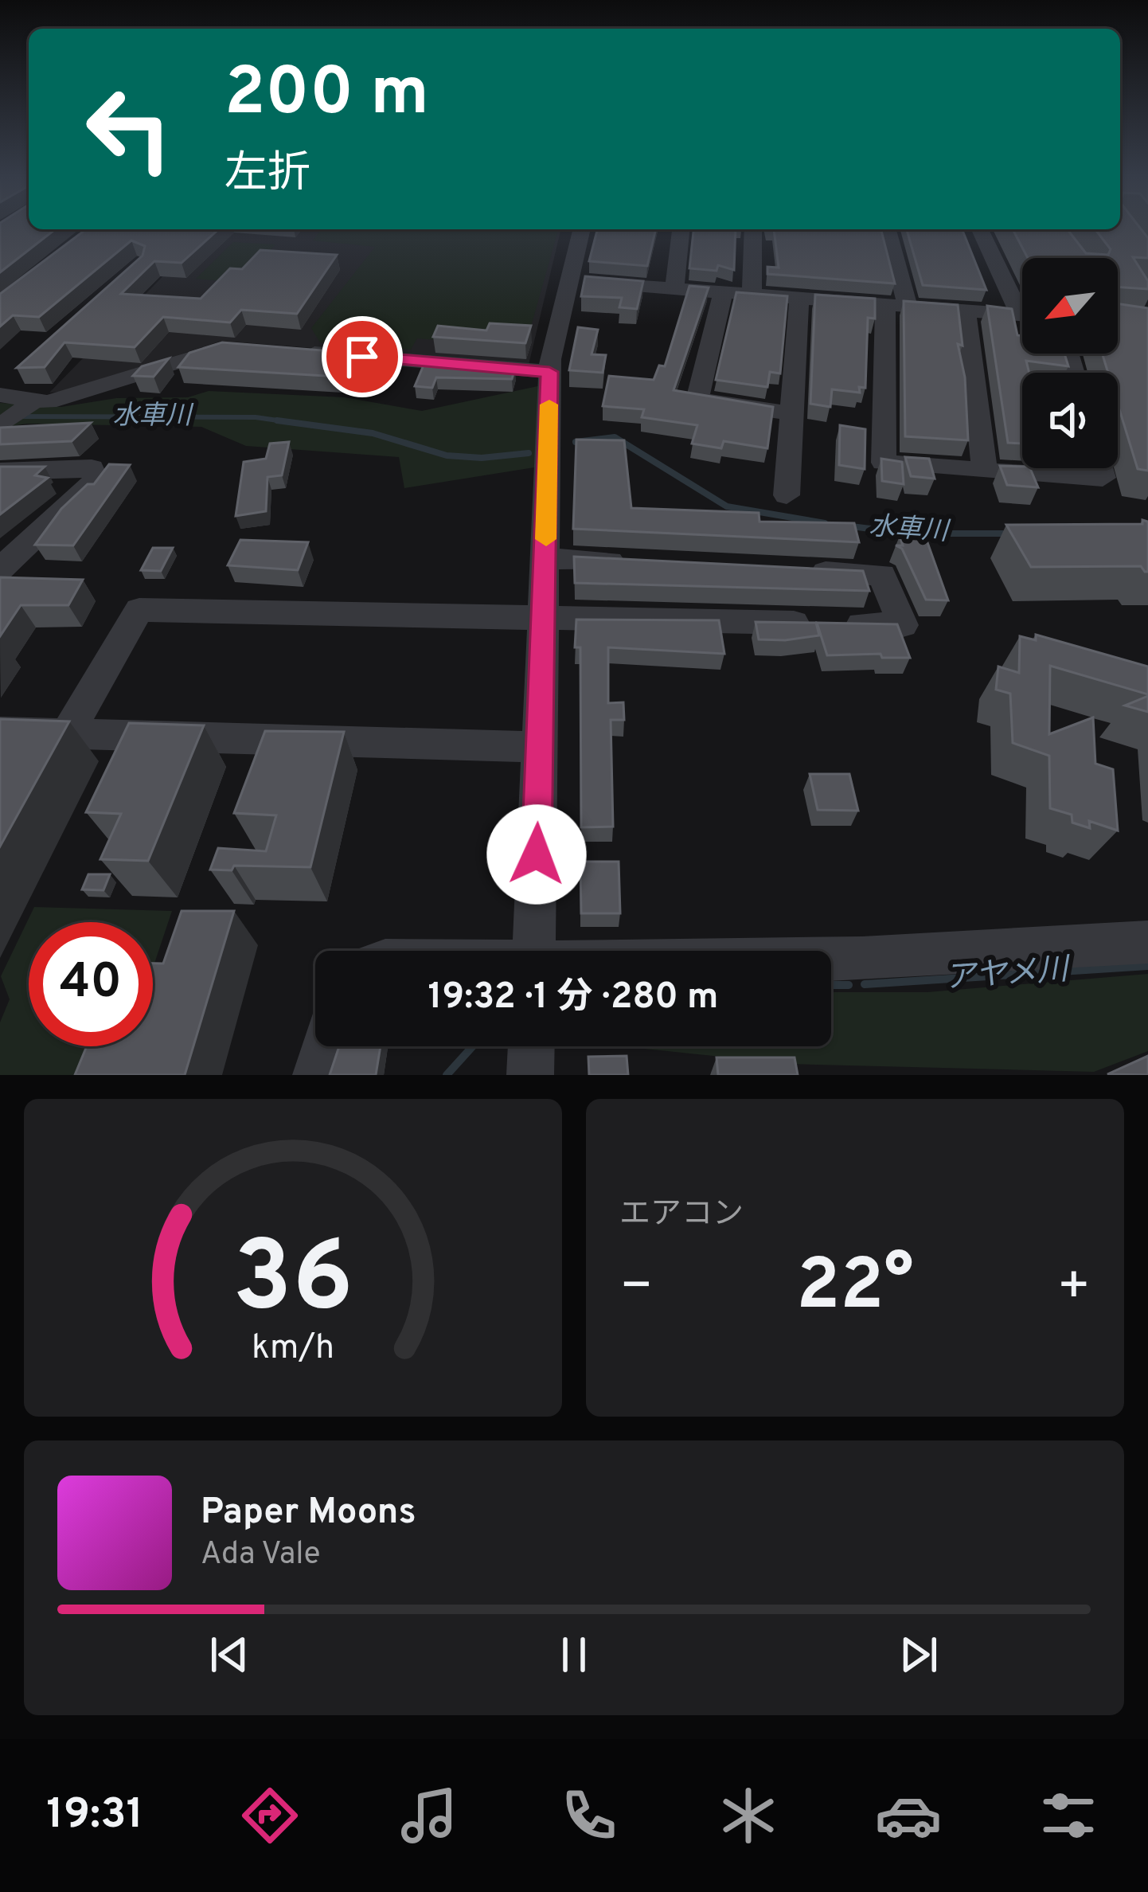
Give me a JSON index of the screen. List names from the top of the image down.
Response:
{
  "water": ["水車川", "アヤメ川"],
  "north": "bottom left",
  "page": {
    "turn": ["200 m", "左折"],
    "limit": "40",
    "trip": "19:32 · 1 分 · 280 m",
    "tile": "エアコン",
    "heat": ["−", "22°", "+"],
    "song": ["Paper Moons", "Ada Vale"],
    "tabs": "19:31",
    "gauge": ["36", "km/h"]
  }
}
